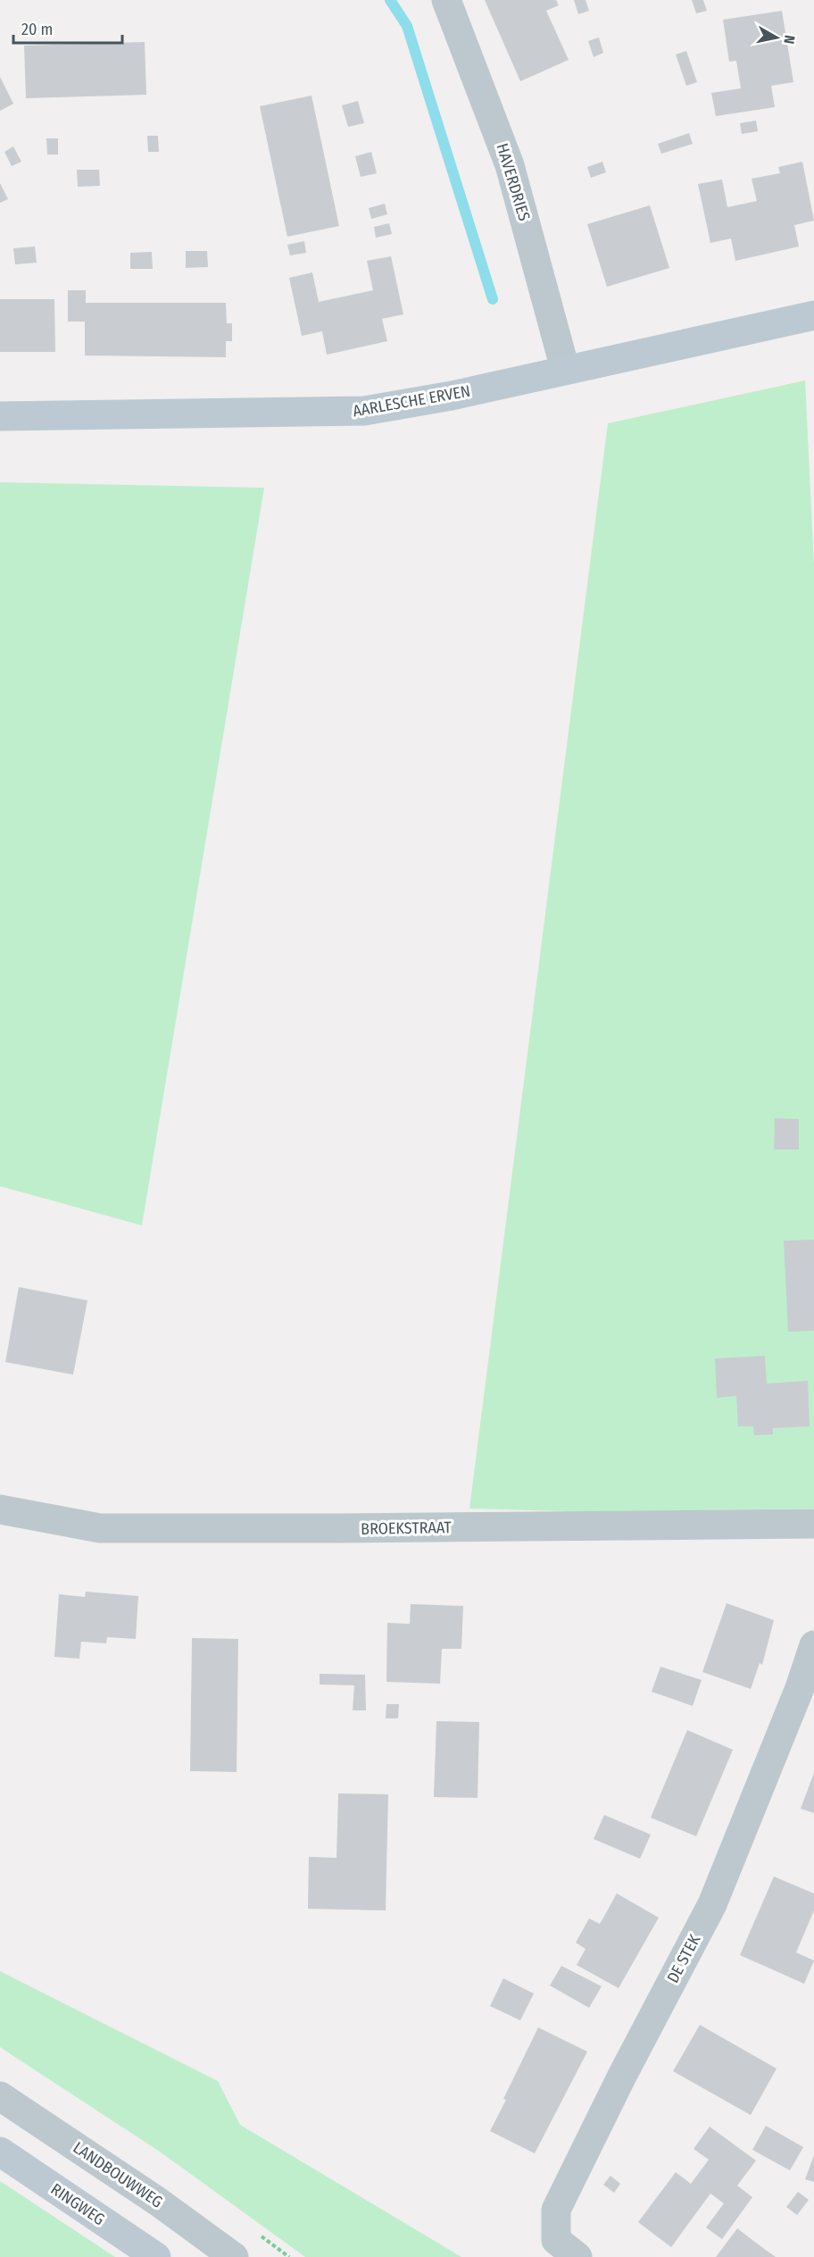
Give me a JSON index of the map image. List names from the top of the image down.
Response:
{
  "streets": {
    "street": [
      "HAVERDRIES",
      "AARLESCHE ERVEN",
      "BROEKSTRAAT",
      "DE STEK",
      "LANDBOUWWEG",
      "RINGWEG"
    ]
  },
  "crossings": [
    ["HAVERDRIES", "AARLESCHE ERVEN"]
  ],
  "scale_bar": "20 m",
  "north": "right"
}
